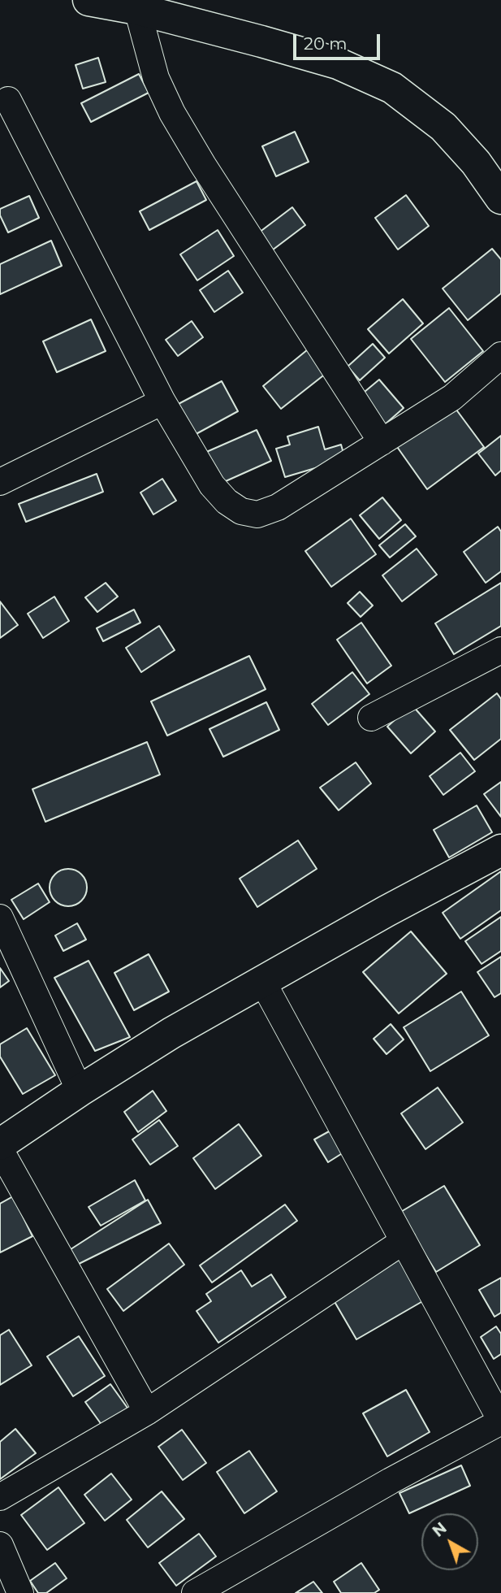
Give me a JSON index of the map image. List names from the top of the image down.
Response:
{
  "scale_bar": "20 m",
  "north": "top left"
}
